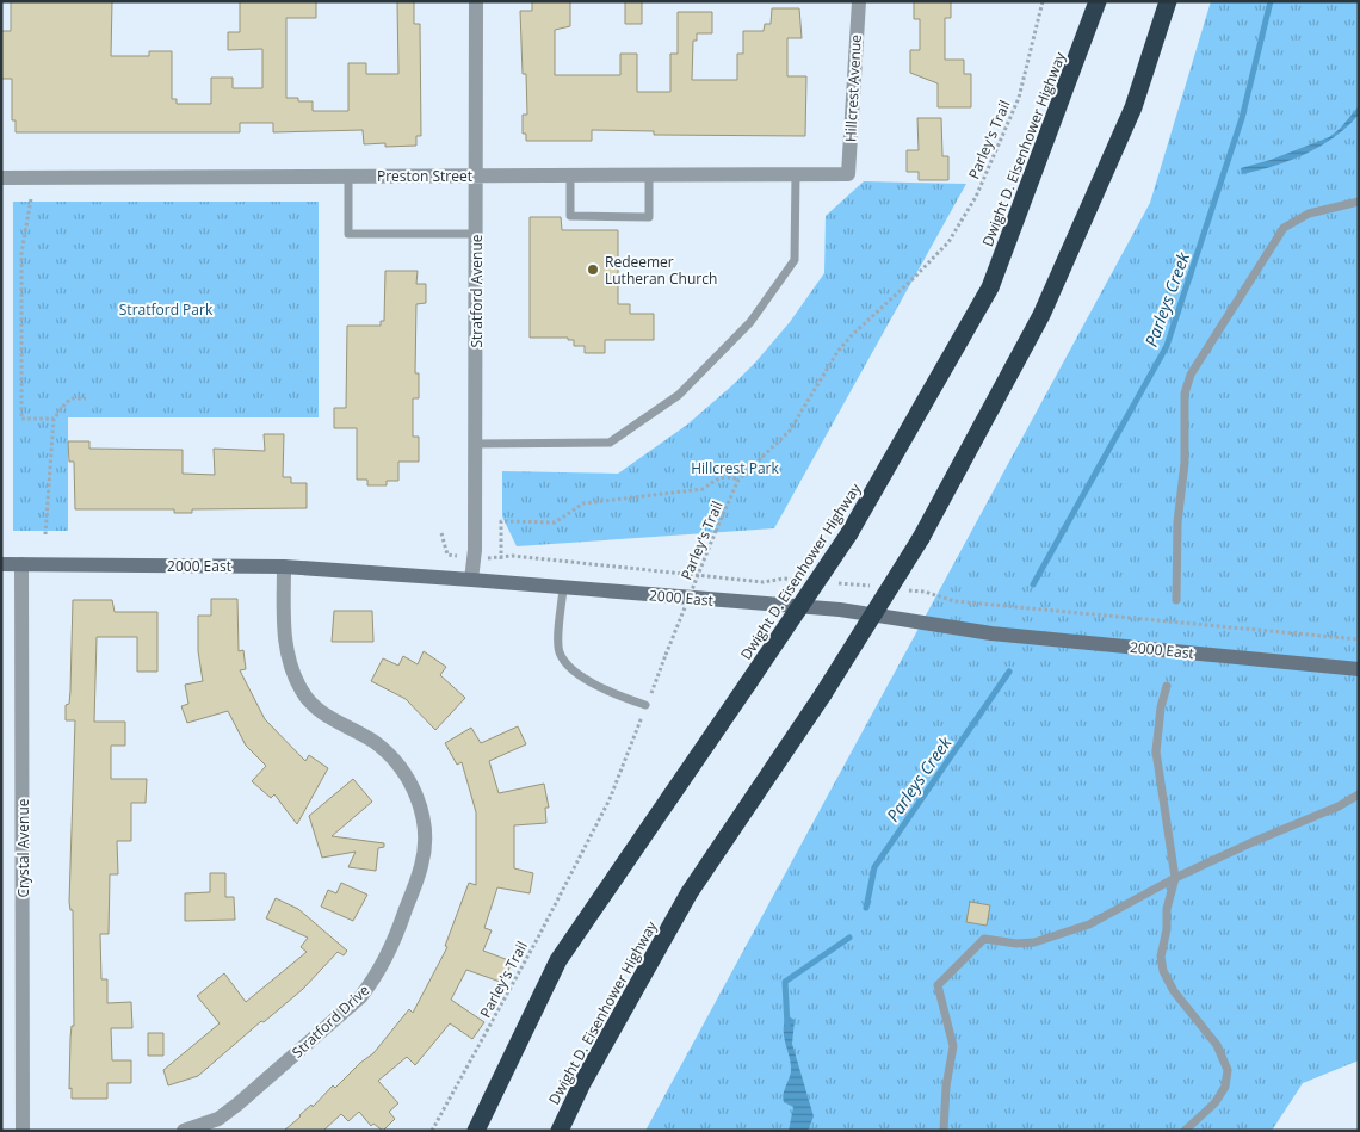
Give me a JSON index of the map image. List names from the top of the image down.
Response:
{
  "streets": {
    "highway": ["Dwight D. Eisenhower Highway"],
    "street": [
      "Hillcrest Avenue",
      "Preston Street",
      "Stratford Avenue",
      "2000 East",
      "Crystal Avenue",
      "Stratford Drive"
    ],
    "path": ["Parley's Trail"]
  },
  "crossings": [
    ["Hillcrest Avenue", "Preston Street"],
    ["Preston Street", "Stratford Avenue"],
    ["Stratford Avenue", "2000 East"],
    ["2000 East", "Crystal Avenue"],
    ["2000 East", "Stratford Drive"]
  ],
  "water": ["Parleys Creek"],
  "parks": ["Stratford Park", "Hillcrest Park"],
  "places": ["Redeemer Lutheran Church"]
}
